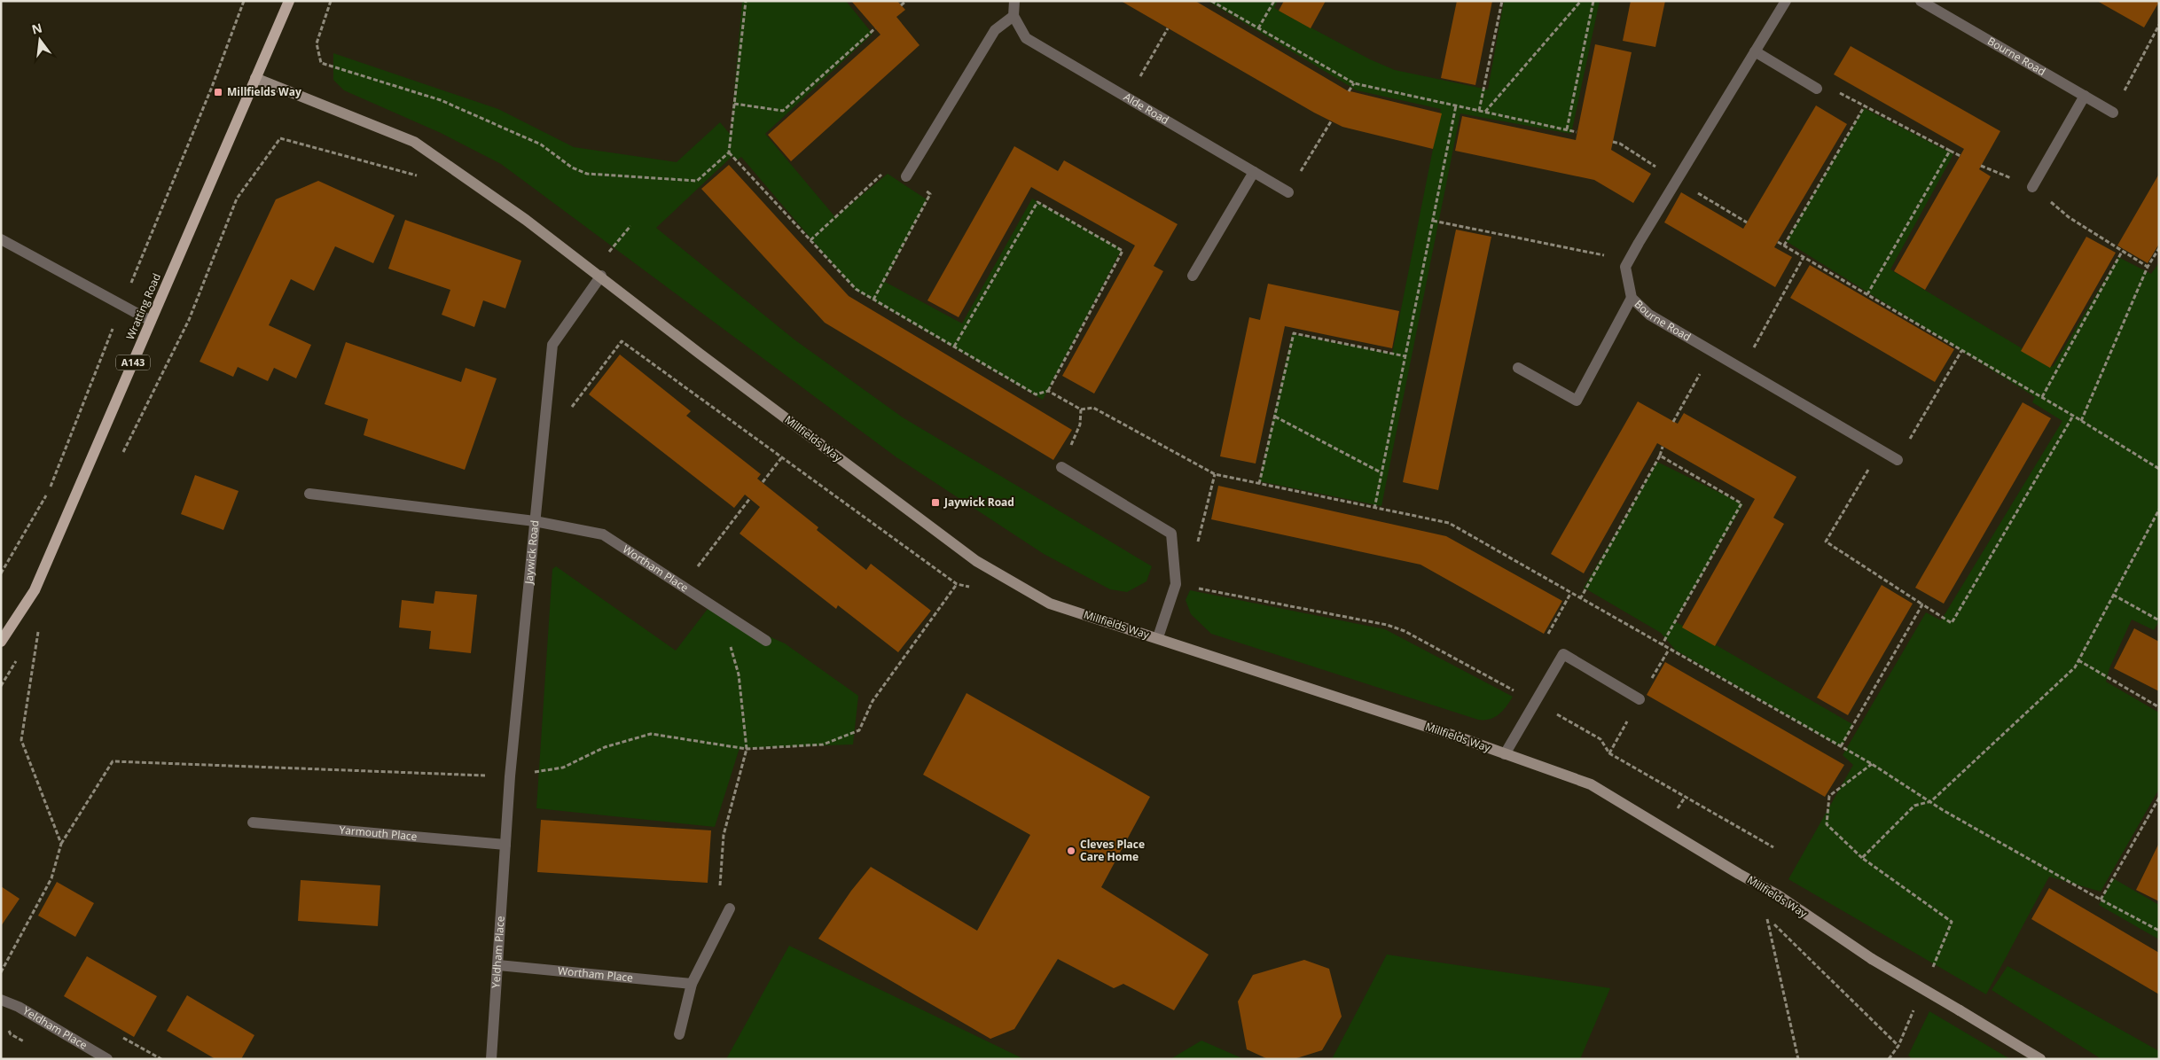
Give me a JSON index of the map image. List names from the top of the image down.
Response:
{
  "streets": {
    "main road": ["Wratting Road", "A143"],
    "street": [
      "Bourne Road",
      "Alde Road",
      "Millfields Way",
      "Jaywick Road",
      "Wortham Place",
      "Yarmouth Place",
      "Yeldham Place"
    ]
  },
  "crossings": [
    ["Wratting Road", "Millfields Way"],
    ["Millfields Way", "Jaywick Road"],
    ["Jaywick Road", "Wortham Place"],
    ["Jaywick Road", "Yarmouth Place"],
    ["Jaywick Road", "Yeldham Place"],
    ["Wortham Place", "Yeldham Place"],
    ["Yarmouth Place", "Yeldham Place"]
  ],
  "places": {
    "transit": ["Millfields Way", "Jaywick Road"],
    "other": ["Cleves Place Care Home"]
  },
  "north": "top"
}
